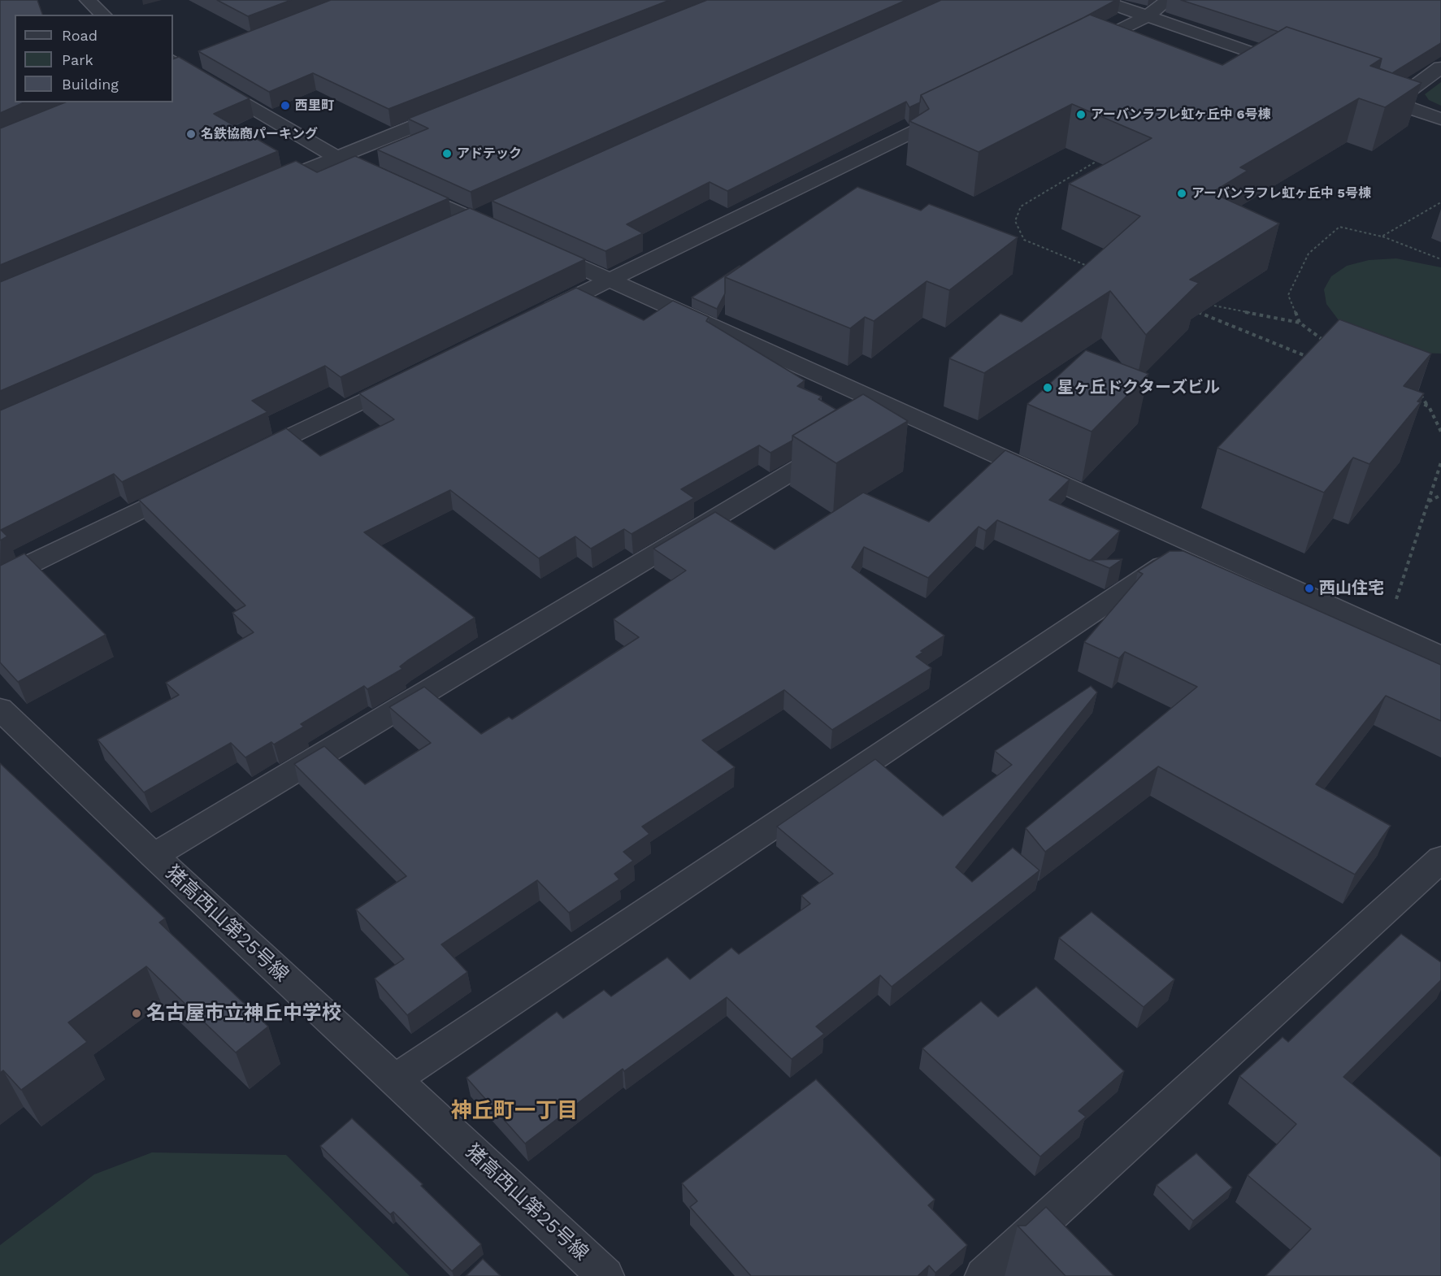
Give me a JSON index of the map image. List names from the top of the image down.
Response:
{
  "streets": {
    "street": ["猪高西山第25号線"]
  },
  "districts": ["神丘町一丁目"],
  "places": [
    "西里町",
    "アーバンラフレ虹ヶ丘中 6号棟",
    "名鉄協商パーキング",
    "アドテック",
    "アーバンラフレ虹ヶ丘中 5号棟",
    "星ヶ丘ドクターズビル",
    "西山住宅",
    "名古屋市立神丘中学校"
  ],
  "legend": ["Road", "Park", "Building"]
}
